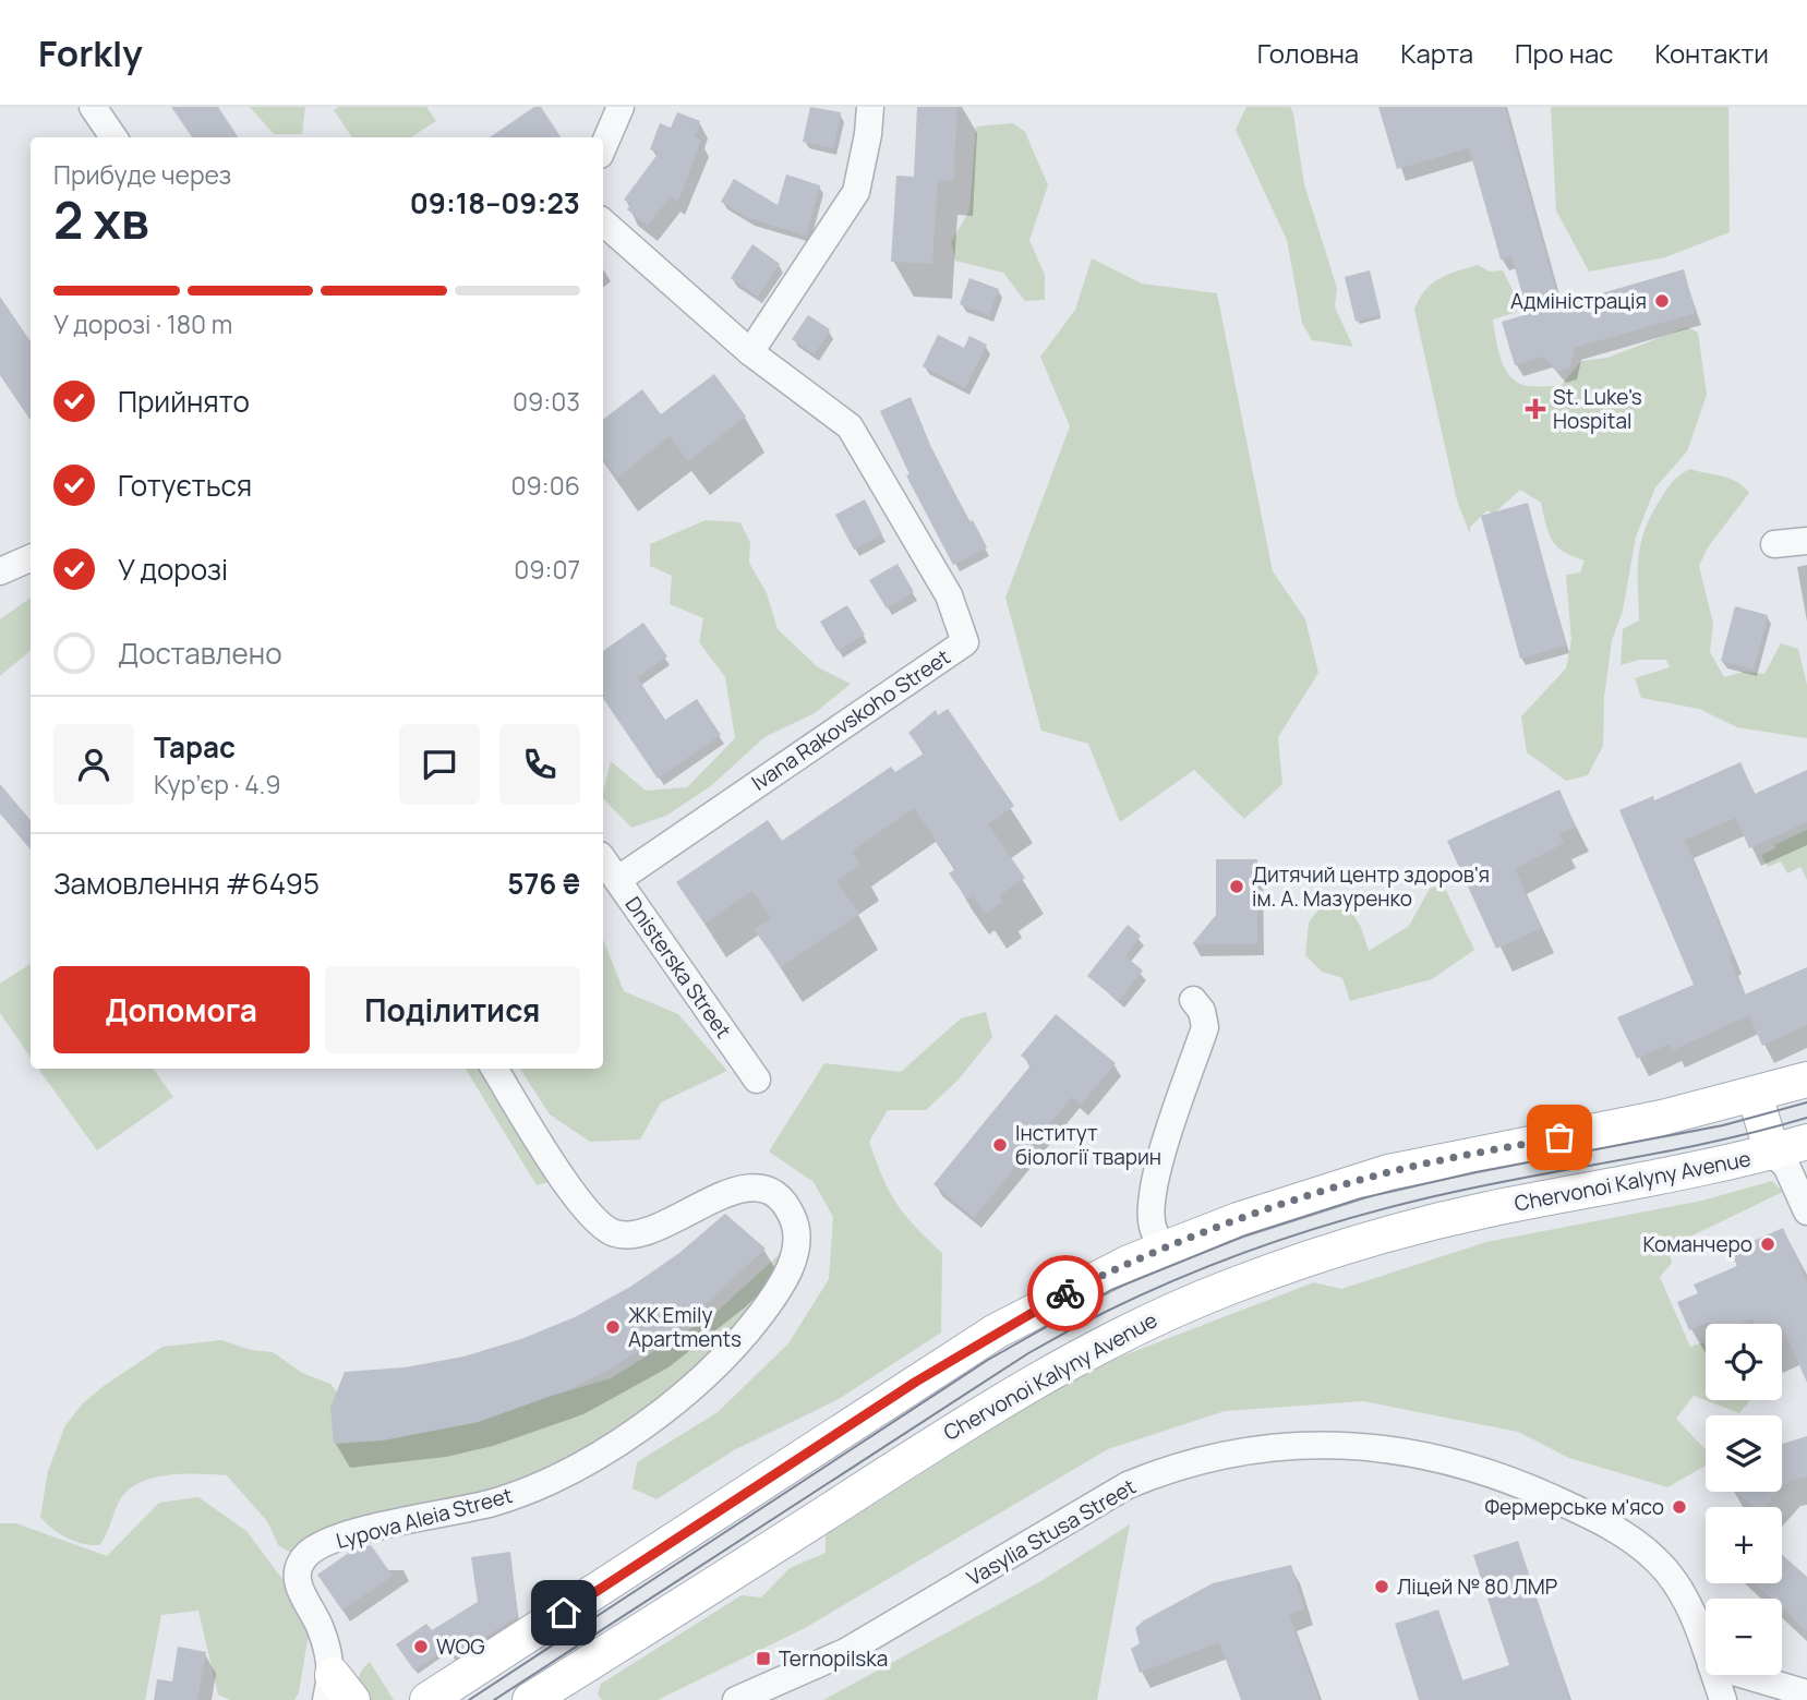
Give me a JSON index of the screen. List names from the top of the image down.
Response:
{
  "streets": {
    "main road": ["Chervonoi Kalyny Avenue"],
    "street": [
      "Ivana Rakovskoho Street",
      "Dnisterska Street",
      "Lypova Aleia Street",
      "Vasylia Stusa Street"
    ]
  },
  "crossings": [
    ["Ivana Rakovskoho Street", "Dnisterska Street"]
  ],
  "places": {
    "other": [
      "Адміністрація",
      "Дитячий центр здоров'я ім. А. Мазуренко",
      "Інститут біології тварин",
      "Команчеро",
      "ЖК Emily Apartments",
      "Фермерське м'ясо",
      "Ліцей № 80 ЛМР",
      "WOG"
    ],
    "health": ["St. Luke's Hospital"],
    "transit": ["Ternopilska"]
  },
  "page": {
    "header": "Forkly",
    "nav": [
      "Головна",
      "Карта",
      "Про нас",
      "Контакти"
    ],
    "heading": ["2 хв", "Прибуде через", "09:18–09:23"],
    "panel": [
      "Тарас",
      "Кур’єр · 4.9",
      "Замовлення #6495",
      "576 ₴"
    ],
    "bar": "У дорозі · 180 m",
    "list": [
      ["Прийнято", "09:03"],
      ["Готується", "09:06"],
      ["У дорозі", "09:07"],
      "Доставлено"
    ],
    "buttons": ["Допомога", "Поділитися"],
    "map_buttons": ["+", "−"]
  }
}
